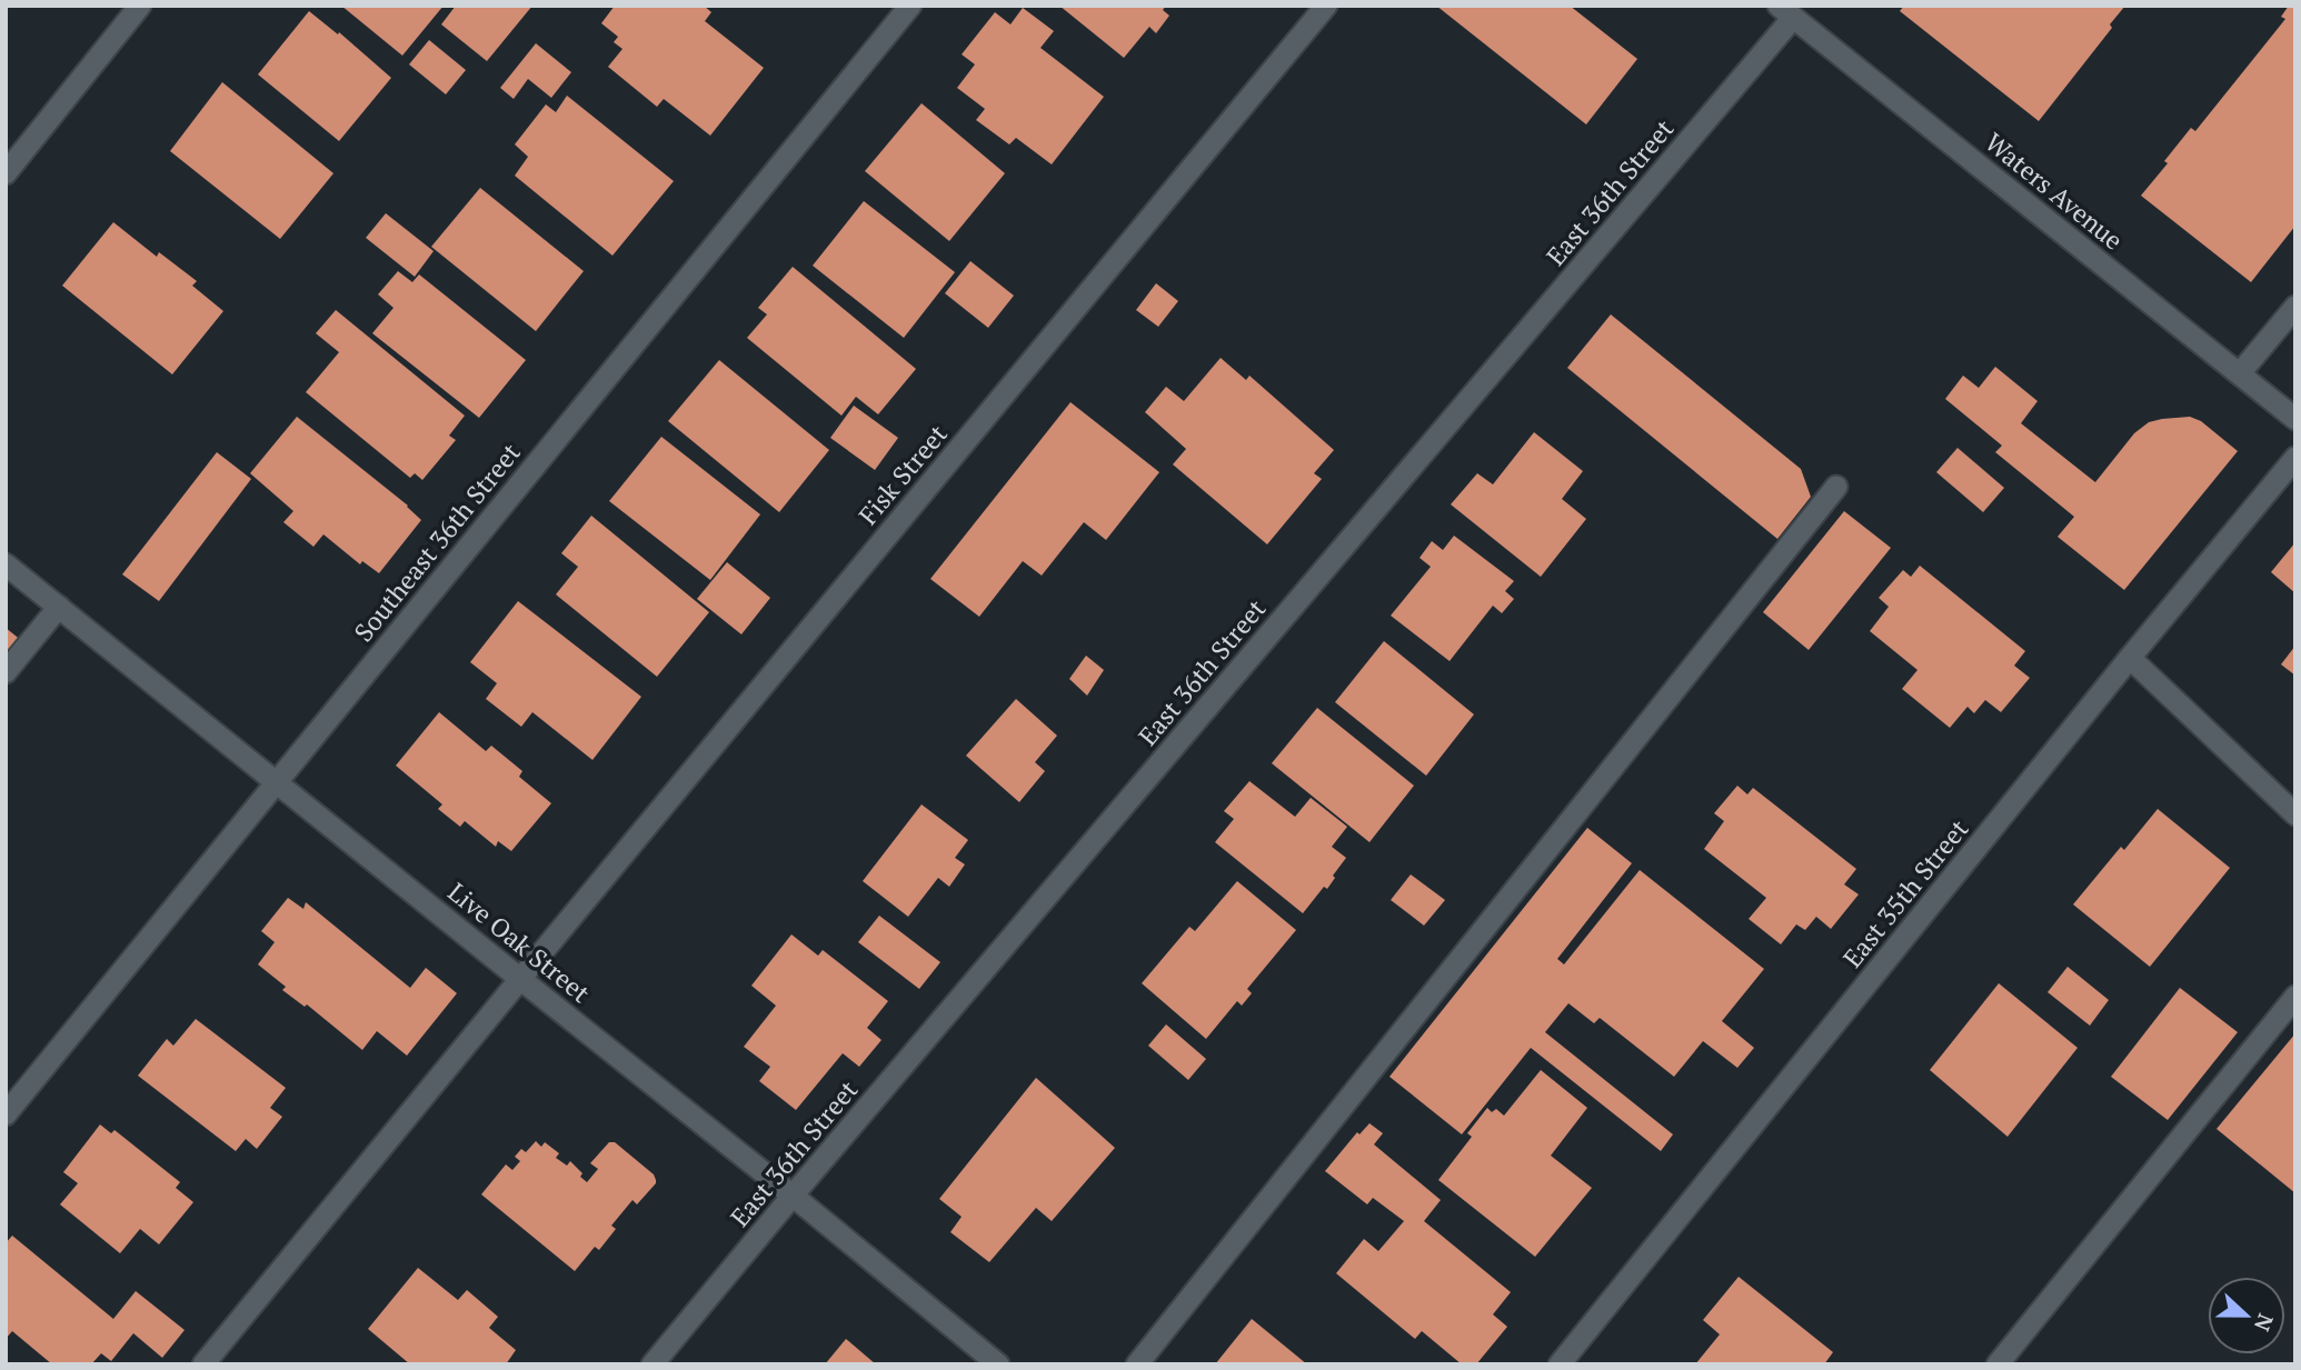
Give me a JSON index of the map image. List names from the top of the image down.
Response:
{
  "streets": {
    "street": [
      "Waters Avenue",
      "East 36th Street",
      "Fisk Street",
      "Southeast 36th Street",
      "East 35th Street",
      "Live Oak Street"
    ]
  },
  "crossings": [
    ["Waters Avenue", "East 36th Street"],
    ["East 36th Street", "Live Oak Street"],
    ["Fisk Street", "Live Oak Street"],
    ["Southeast 36th Street", "Live Oak Street"]
  ],
  "north": "right"
}
